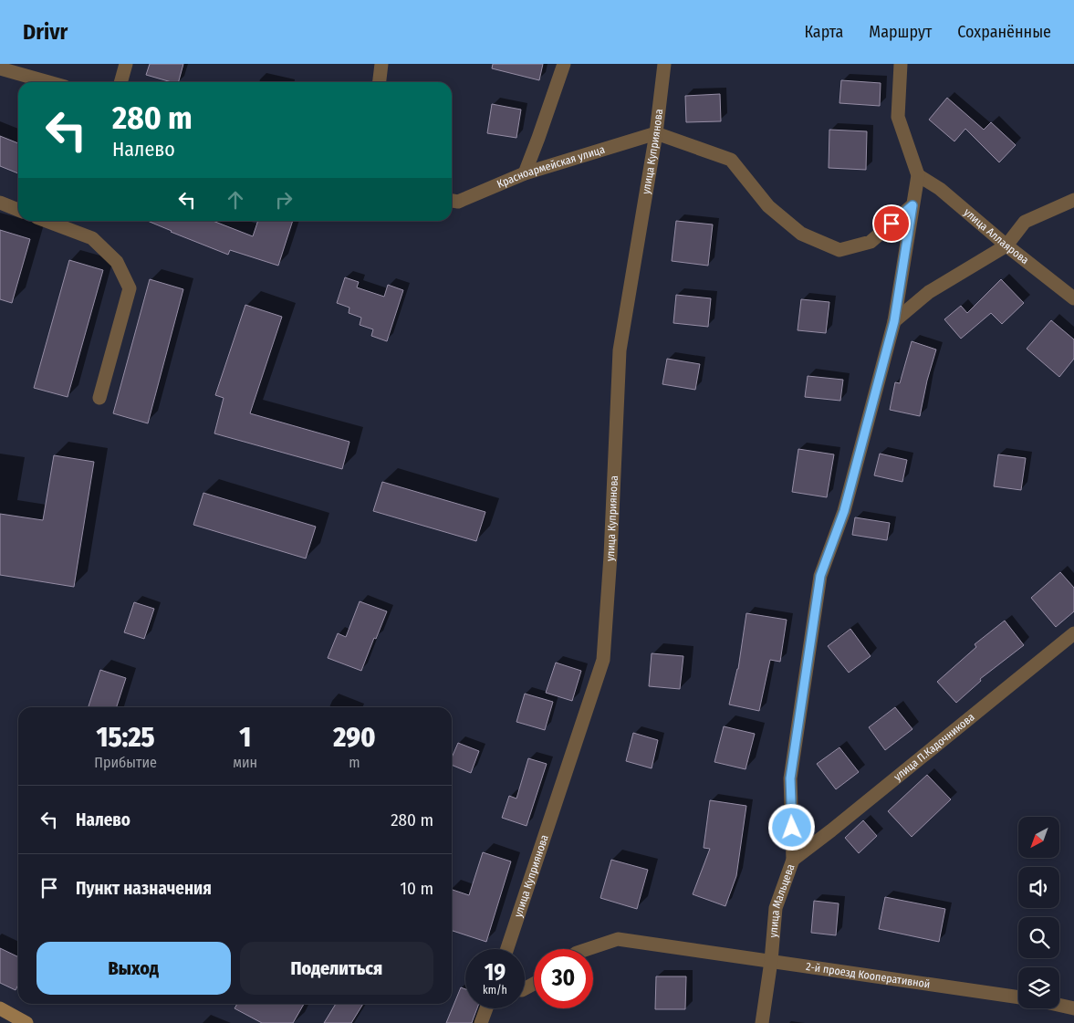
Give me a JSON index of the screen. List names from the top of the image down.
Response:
{
  "streets": {
    "street": [
      "улица Куприянова",
      "Красноармейская улица",
      "улица Аллаярова",
      "улица П.Кадочникова",
      "улица Мальцева",
      "2-й проезд Кооперативной"
    ]
  },
  "crossings": [
    ["улица Куприянова", "Красноармейская улица"],
    ["улица Аллаярова", "улица Мальцева"],
    ["улица П.Кадочникова", "улица Мальцева"],
    ["улица Мальцева", "2-й проезд Кооперативной"]
  ],
  "north": "bottom left",
  "page": {
    "header": "Drivr",
    "nav": ["Карта", "Маршрут", "Сохранённые"],
    "turn": ["280 m", "Налево"],
    "eta": [
      "15:25",
      "Прибытие",
      "1",
      "мин",
      "290",
      "m"
    ],
    "list": [
      {
        "name": "Налево",
        "value": "280 m"
      },
      {
        "name": "Пункт назначения",
        "value": "10 m"
      }
    ],
    "buttons": ["Выход", "Поделиться"],
    "speed": "19 km/h",
    "limit": "30"
  }
}
